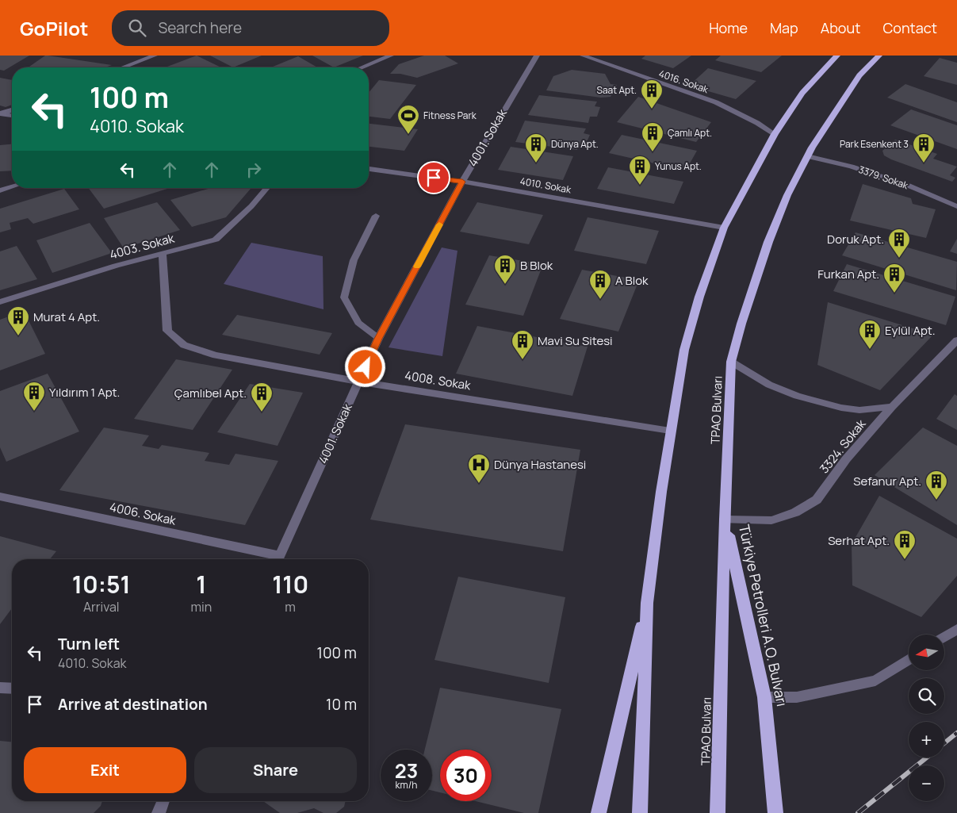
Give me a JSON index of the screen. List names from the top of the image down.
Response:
{
  "streets": {
    "highway": ["TPAO Bulvarı", "Türkiye Petrolleri A.O. Bulvarı"],
    "street": [
      "4016. Sokak",
      "4001. Sokak",
      "3379. Sokak",
      "4010. Sokak",
      "4003. Sokak",
      "4008. Sokak",
      "3324. Sokak",
      "4006. Sokak"
    ]
  },
  "crossings": [
    ["4001. Sokak", "4010. Sokak"],
    ["4001. Sokak", "4008. Sokak"],
    ["3379. Sokak", "TPAO Bulvarı"],
    ["4003. Sokak", "4008. Sokak"],
    ["TPAO Bulvarı", "3324. Sokak"],
    ["TPAO Bulvarı", "Türkiye Petrolleri A.O. Bulvarı"],
    ["3324. Sokak", "Türkiye Petrolleri A.O. Bulvarı"]
  ],
  "places": {
    "building": [
      "Saat Apt.",
      "Çamlı Apt.",
      "Dünya Apt.",
      "Park Esenkent 3",
      "Yunus Apt.",
      "Doruk Apt.",
      "B Blok",
      "Furkan Apt.",
      "A Blok",
      "Murat 4 Apt.",
      "Eylül Apt.",
      "Mavi Su Sitesi",
      "Yıldırım 1 Apt.",
      "Çamlıbel Apt.",
      "Sefanur Apt.",
      "Serhat Apt."
    ],
    "sports": ["Fitness Park"],
    "hospital": ["Dünya Hastanesi"]
  },
  "north": "left",
  "page": {
    "header": "GoPilot",
    "search": "Search here",
    "nav": [
      "Home",
      "Map",
      "About",
      "Contact"
    ],
    "turn": ["100 m", "4010. Sokak"],
    "eta": [
      "10:51",
      "Arrival",
      "1",
      "min",
      "110",
      "m"
    ],
    "list": [
      {
        "name": "Turn left",
        "note": "4010. Sokak",
        "value": "100 m"
      },
      {
        "name": "Arrive at destination",
        "value": "10 m"
      }
    ],
    "map_buttons": ["+", "−"],
    "buttons": ["Exit", "Share"],
    "speed": "23 km/h",
    "limit": "30"
  }
}
